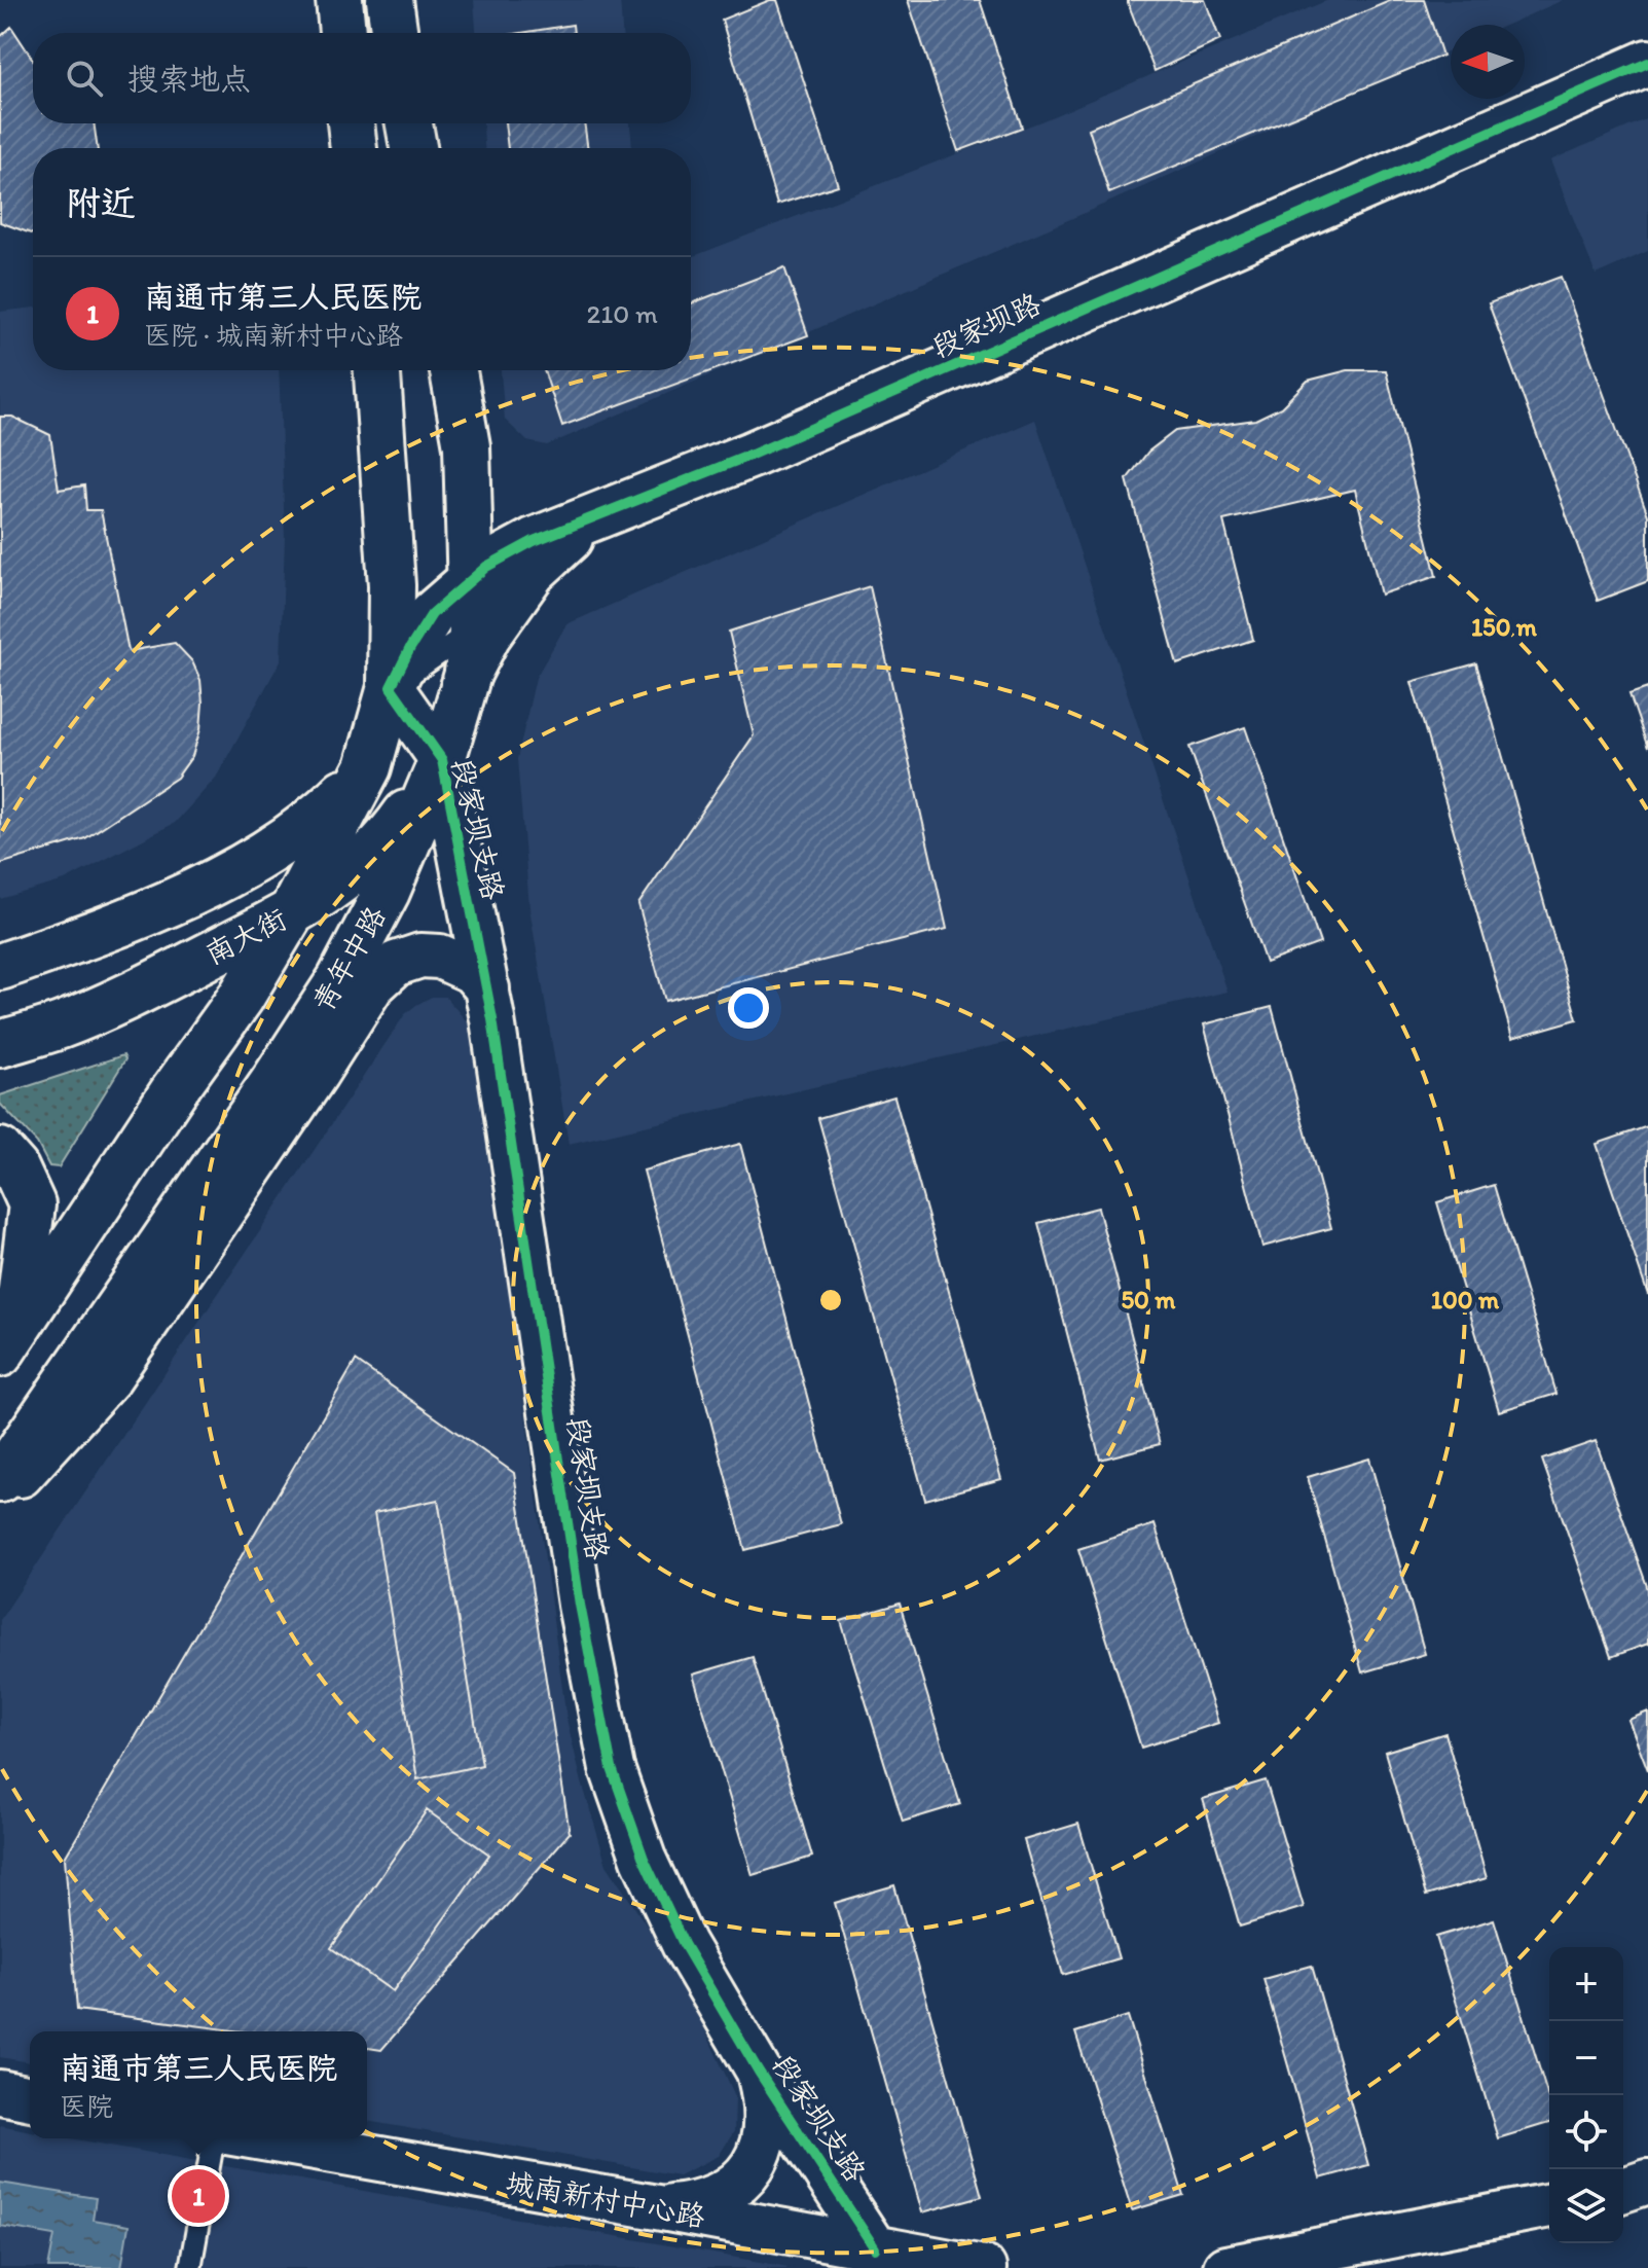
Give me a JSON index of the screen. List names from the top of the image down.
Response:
{
  "streets": {
    "main road": ["段家坝路", "南大街", "青年中路"],
    "street": ["段家坝支路", "城南新村中心路"]
  },
  "crossings": [
    ["段家坝路", "段家坝支路"],
    ["段家坝路", "青年中路"],
    ["段家坝支路", "南大街"],
    ["段家坝支路", "青年中路"],
    ["段家坝支路", "城南新村中心路"],
    ["南大街", "青年中路"]
  ],
  "north": "left",
  "page": {
    "search": "搜索地点",
    "heading": "附近",
    "list": [
      {
        "mark": "1",
        "name": "南通市第三人民医院",
        "note": "医院 · 城南新村中心路",
        "value": "210 m"
      }
    ],
    "map_buttons": ["+", "−"],
    "popup": ["南通市第三人民医院", "医院"],
    "pins": "1"
  },
  "rings": ["150 m", "50 m", "100 m"]
}
